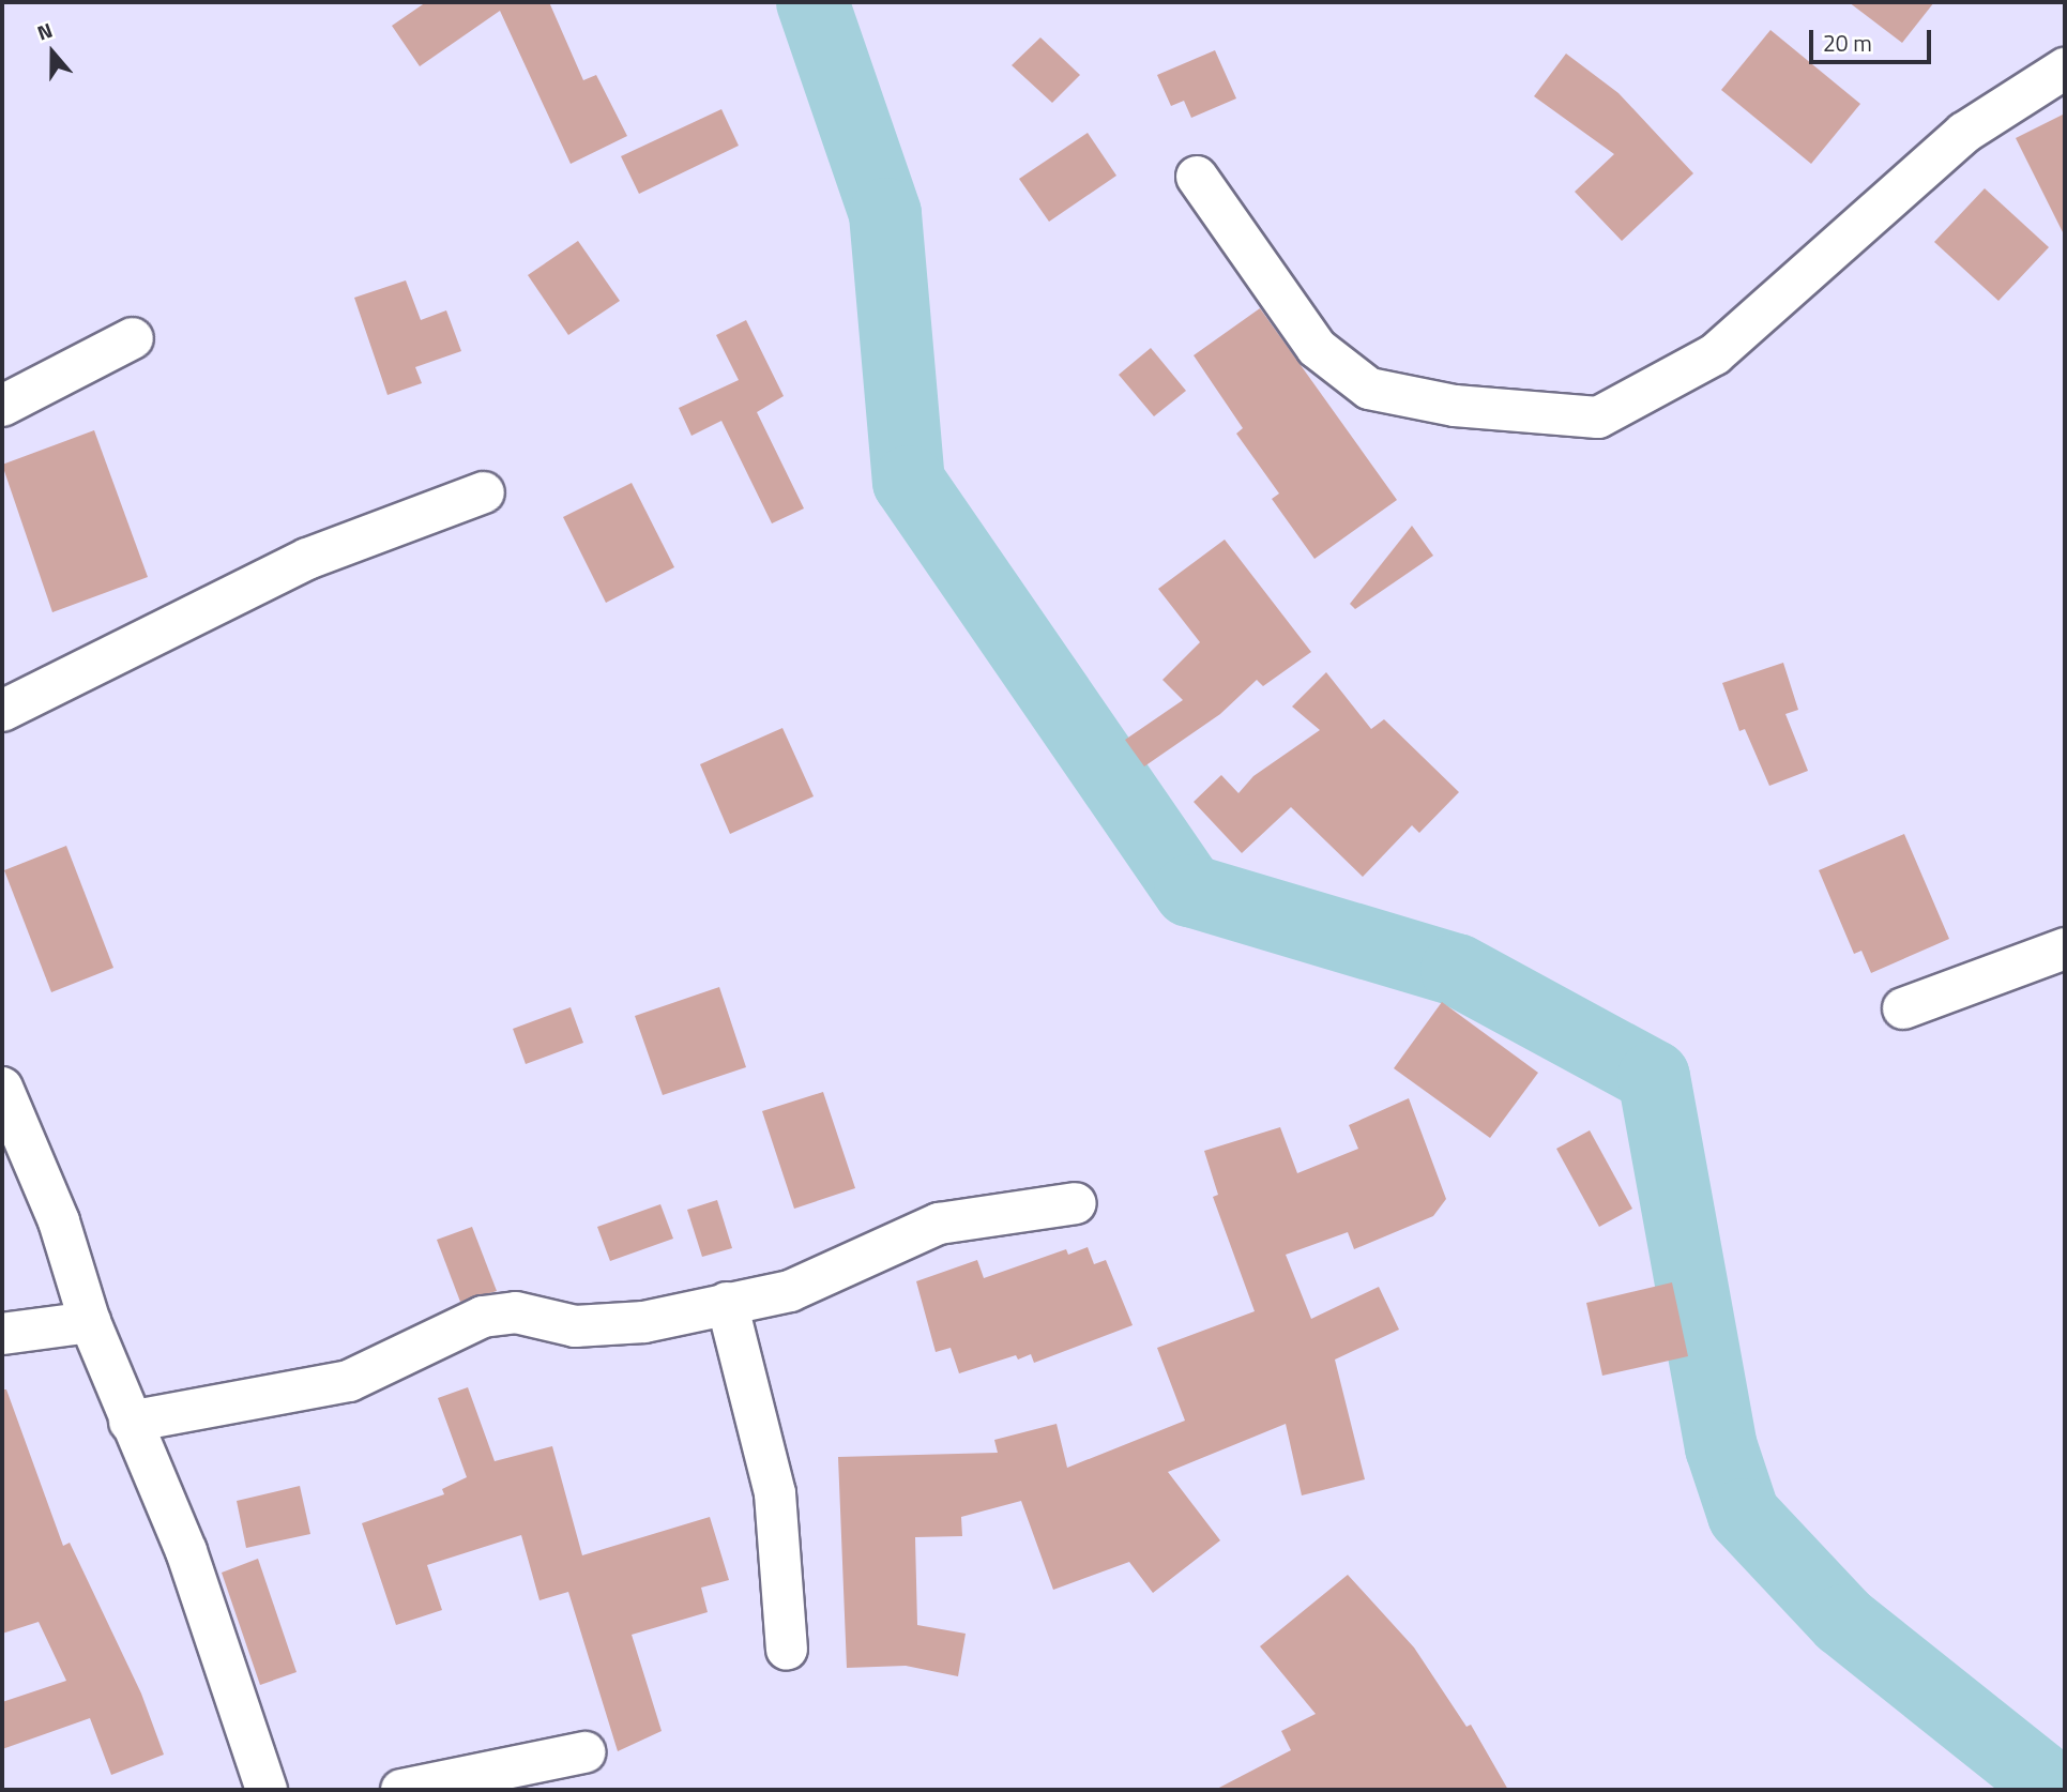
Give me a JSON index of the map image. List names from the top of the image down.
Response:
{
  "scale_bar": "20 m",
  "north": "top"
}
